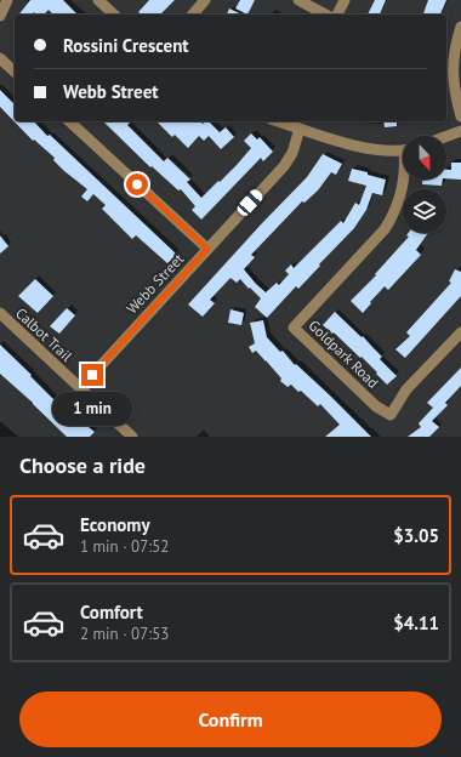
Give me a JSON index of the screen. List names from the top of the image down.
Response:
{
  "streets": {
    "street": ["Webb Street", "Calbot Trail", "Goldpark Road"]
  },
  "crossings": [
    ["Webb Street", "Calbot Trail"]
  ],
  "north": "bottom",
  "page": {
    "banner": ["Rossini Crescent", "Webb Street"],
    "bubble": "1 min",
    "heading": "Choose a ride",
    "list": [
      {
        "name": "Economy",
        "note": "1 min · 07:52",
        "value": "$3.05"
      },
      {
        "name": "Comfort",
        "note": "2 min · 07:53",
        "value": "$4.11"
      }
    ],
    "buttons": "Confirm"
  }
}
